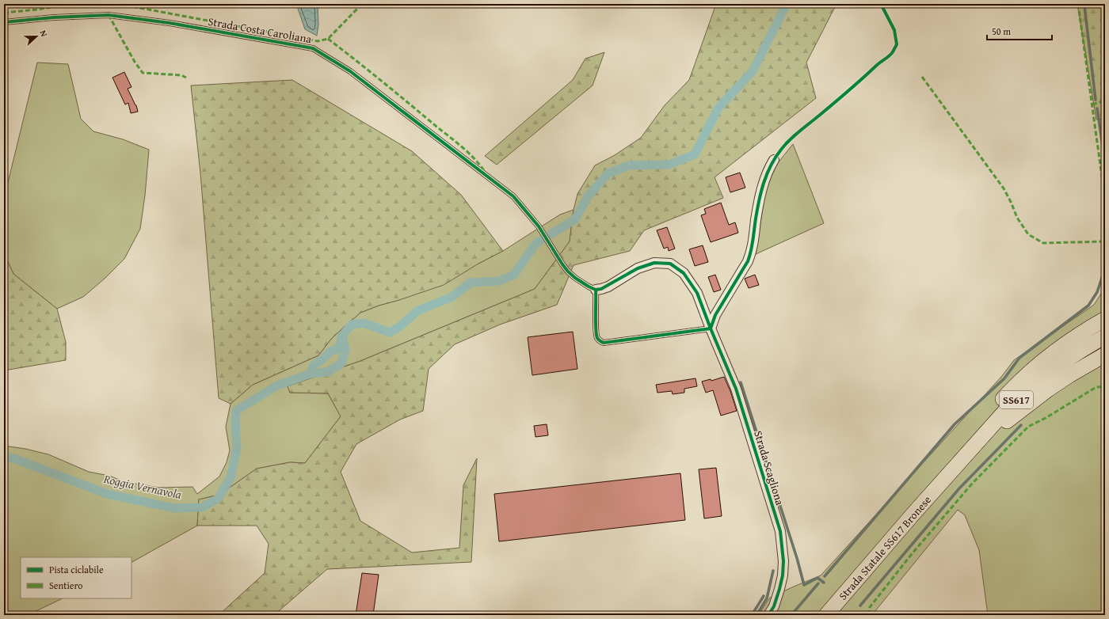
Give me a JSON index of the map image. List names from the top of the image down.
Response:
{
  "streets": {
    "main road": ["SS617", "Strada Statale SS617 Bronese"],
    "street": ["Strada Scagliona"],
    "lane": ["Strada Costa Caroliana"]
  },
  "crossings": [
    ["Strada Costa Caroliana", "Strada Scagliona"],
    ["SS617", "Strada Statale SS617 Bronese"]
  ],
  "water": ["Roggia Vernavola"],
  "legend": ["Pista ciclabile", "Sentiero"],
  "scale_bar": "50 m",
  "north": "right"
}
